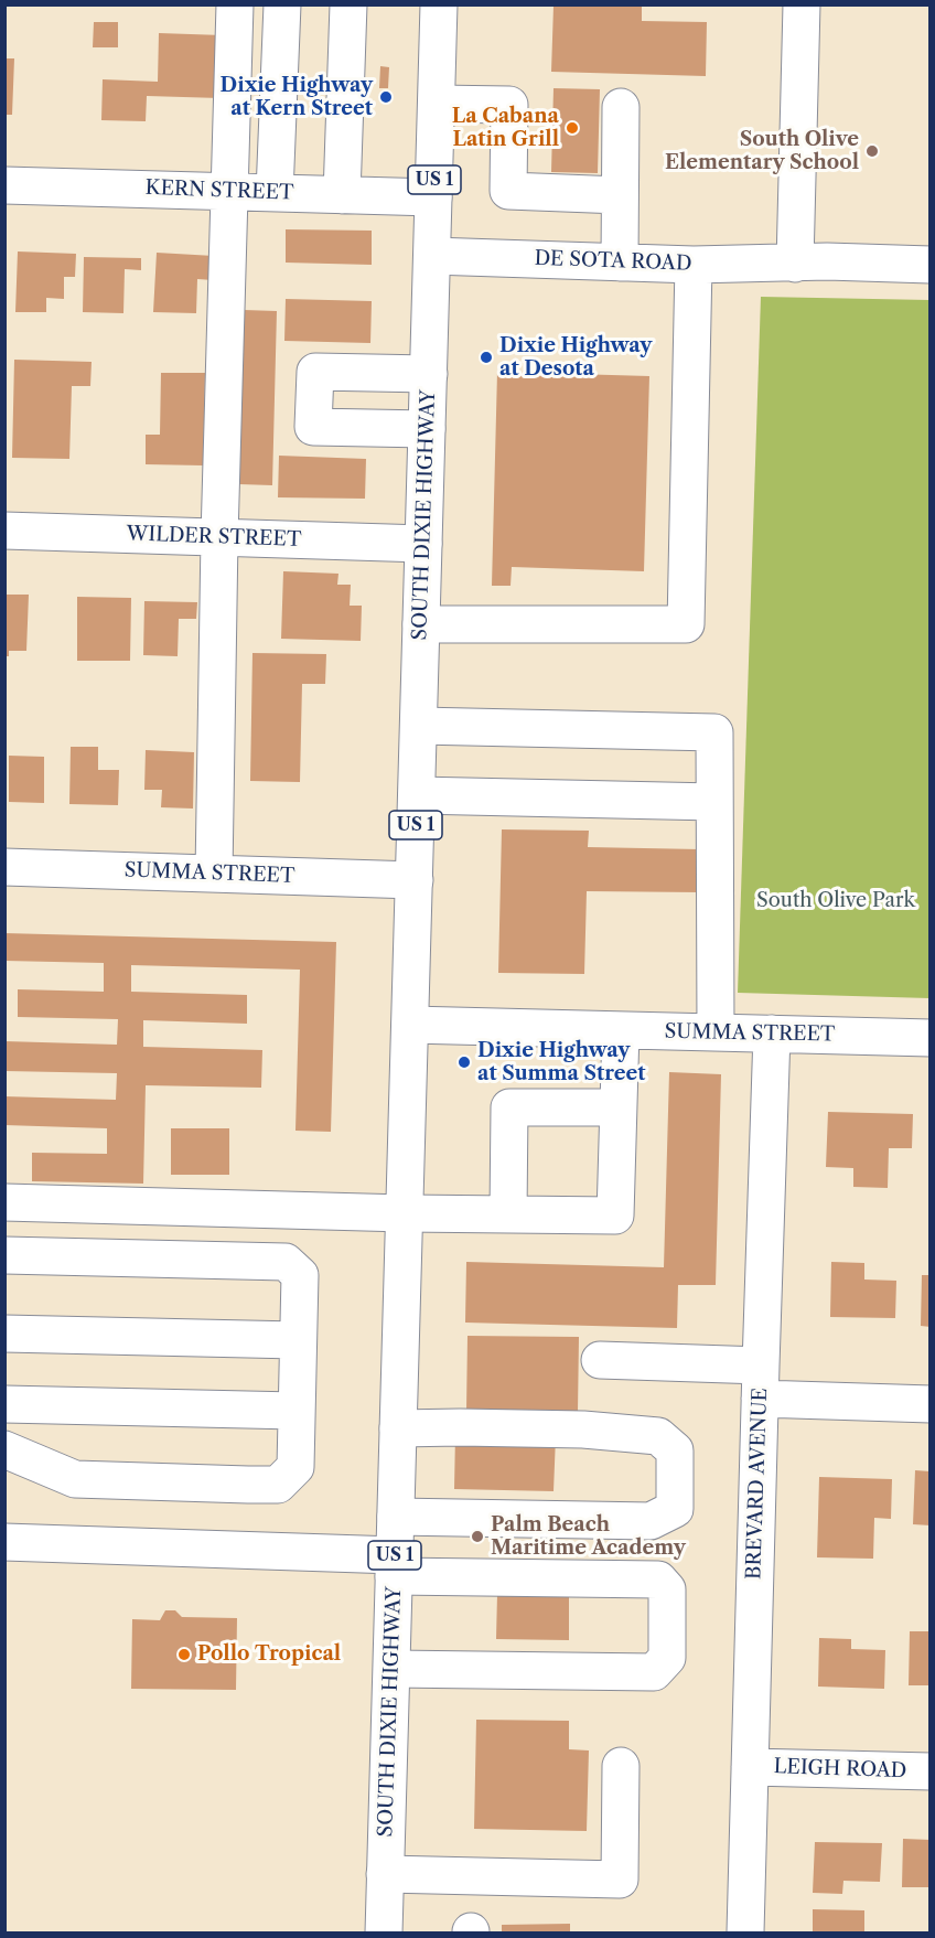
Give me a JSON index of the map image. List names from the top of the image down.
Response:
{
  "streets": {
    "street": [
      "US 1",
      "KERN STREET",
      "DE SOTA ROAD",
      "SOUTH DIXIE HIGHWAY",
      "WILDER STREET",
      "SUMMA STREET",
      "BREVARD AVENUE",
      "LEIGH ROAD"
    ]
  },
  "crossings": [
    ["US 1", "SOUTH DIXIE HIGHWAY"],
    ["US 1", "SUMMA STREET"],
    ["KERN STREET", "SOUTH DIXIE HIGHWAY"],
    ["DE SOTA ROAD", "SOUTH DIXIE HIGHWAY"],
    ["SOUTH DIXIE HIGHWAY", "WILDER STREET"],
    ["SOUTH DIXIE HIGHWAY", "SUMMA STREET"],
    ["SUMMA STREET", "BREVARD AVENUE"],
    ["BREVARD AVENUE", "LEIGH ROAD"]
  ],
  "parks": ["South Olive Park"],
  "places": [
    "Dixie Highway at Kern Street",
    "La Cabana Latin Grill",
    "South Olive Elementary School",
    "Dixie Highway at Desota",
    "Dixie Highway at Summa Street",
    "Palm Beach Maritime Academy",
    "Pollo Tropical"
  ]
}
